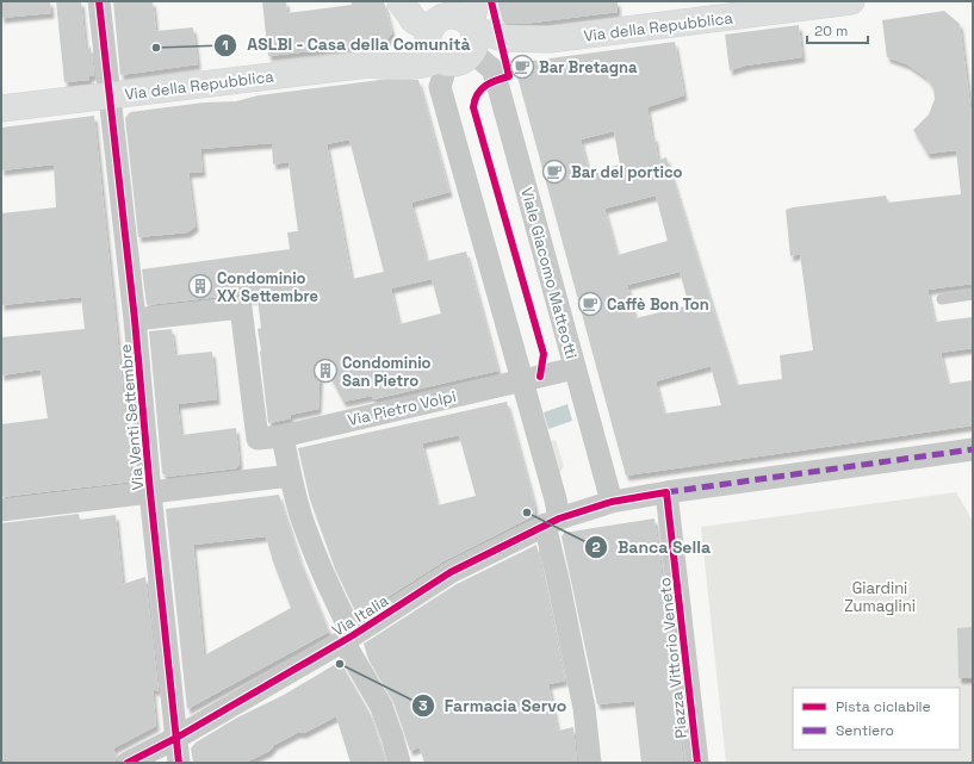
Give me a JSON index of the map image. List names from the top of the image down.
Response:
{
  "streets": {
    "street": [
      "Via della Repubblica",
      "Viale Giacomo Matteotti",
      "Via Pietro Volpi",
      "Via Venti Settembre",
      "Via Italia",
      "Piazza Vittorio Veneto"
    ]
  },
  "crossings": [
    ["Via della Repubblica", "Viale Giacomo Matteotti"],
    ["Via della Repubblica", "Via Venti Settembre"],
    ["Viale Giacomo Matteotti", "Via Pietro Volpi"],
    ["Viale Giacomo Matteotti", "Via Italia"],
    ["Via Pietro Volpi", "Via Venti Settembre"],
    ["Via Venti Settembre", "Via Italia"]
  ],
  "parks": ["Giardini Zumaglini"],
  "places": {
    "other": ["ASLBI - Casa della Comunità", "Banca Sella", "Farmacia Servo"],
    "cafe": ["Bar Bretagna", "Bar del portico", "Caffè Bon Ton"],
    "building": ["Condominio XX Settembre", "Condominio San Pietro"]
  },
  "legend": ["Pista ciclabile", "Sentiero"],
  "scale_bar": "20 m"
}
